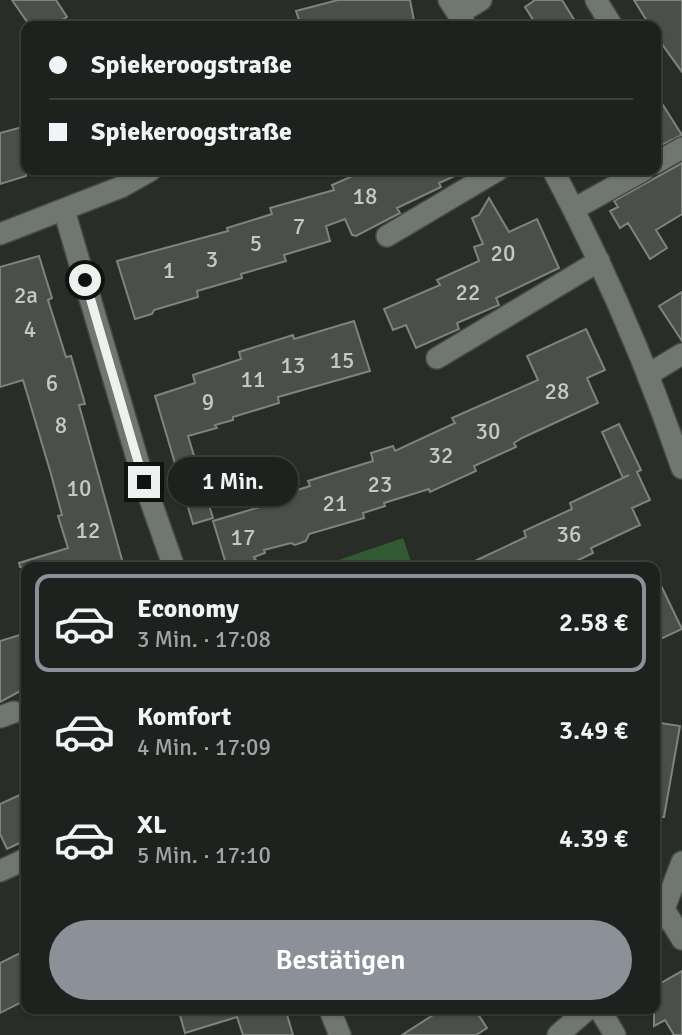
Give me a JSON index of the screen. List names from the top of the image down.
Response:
{
  "house_numbers": [
    "18",
    "7",
    "5",
    "20",
    "3",
    "1",
    "22",
    "2a",
    "4",
    "15",
    "13",
    "11",
    "6",
    "28",
    "9",
    "8",
    "30",
    "32",
    "23",
    "10",
    "21",
    "12",
    "36",
    "17"
  ],
  "page": {
    "banner": ["Spiekeroogstraße", "Spiekeroogstraße"],
    "bubble": "1 Min.",
    "list": [
      {
        "name": "Economy",
        "note": "3 Min. · 17:08",
        "value": "2.58 €"
      },
      {
        "name": "Komfort",
        "note": "4 Min. · 17:09",
        "value": "3.49 €"
      },
      {
        "name": "XL",
        "note": "5 Min. · 17:10",
        "value": "4.39 €"
      }
    ],
    "buttons": "Bestätigen"
  }
}
